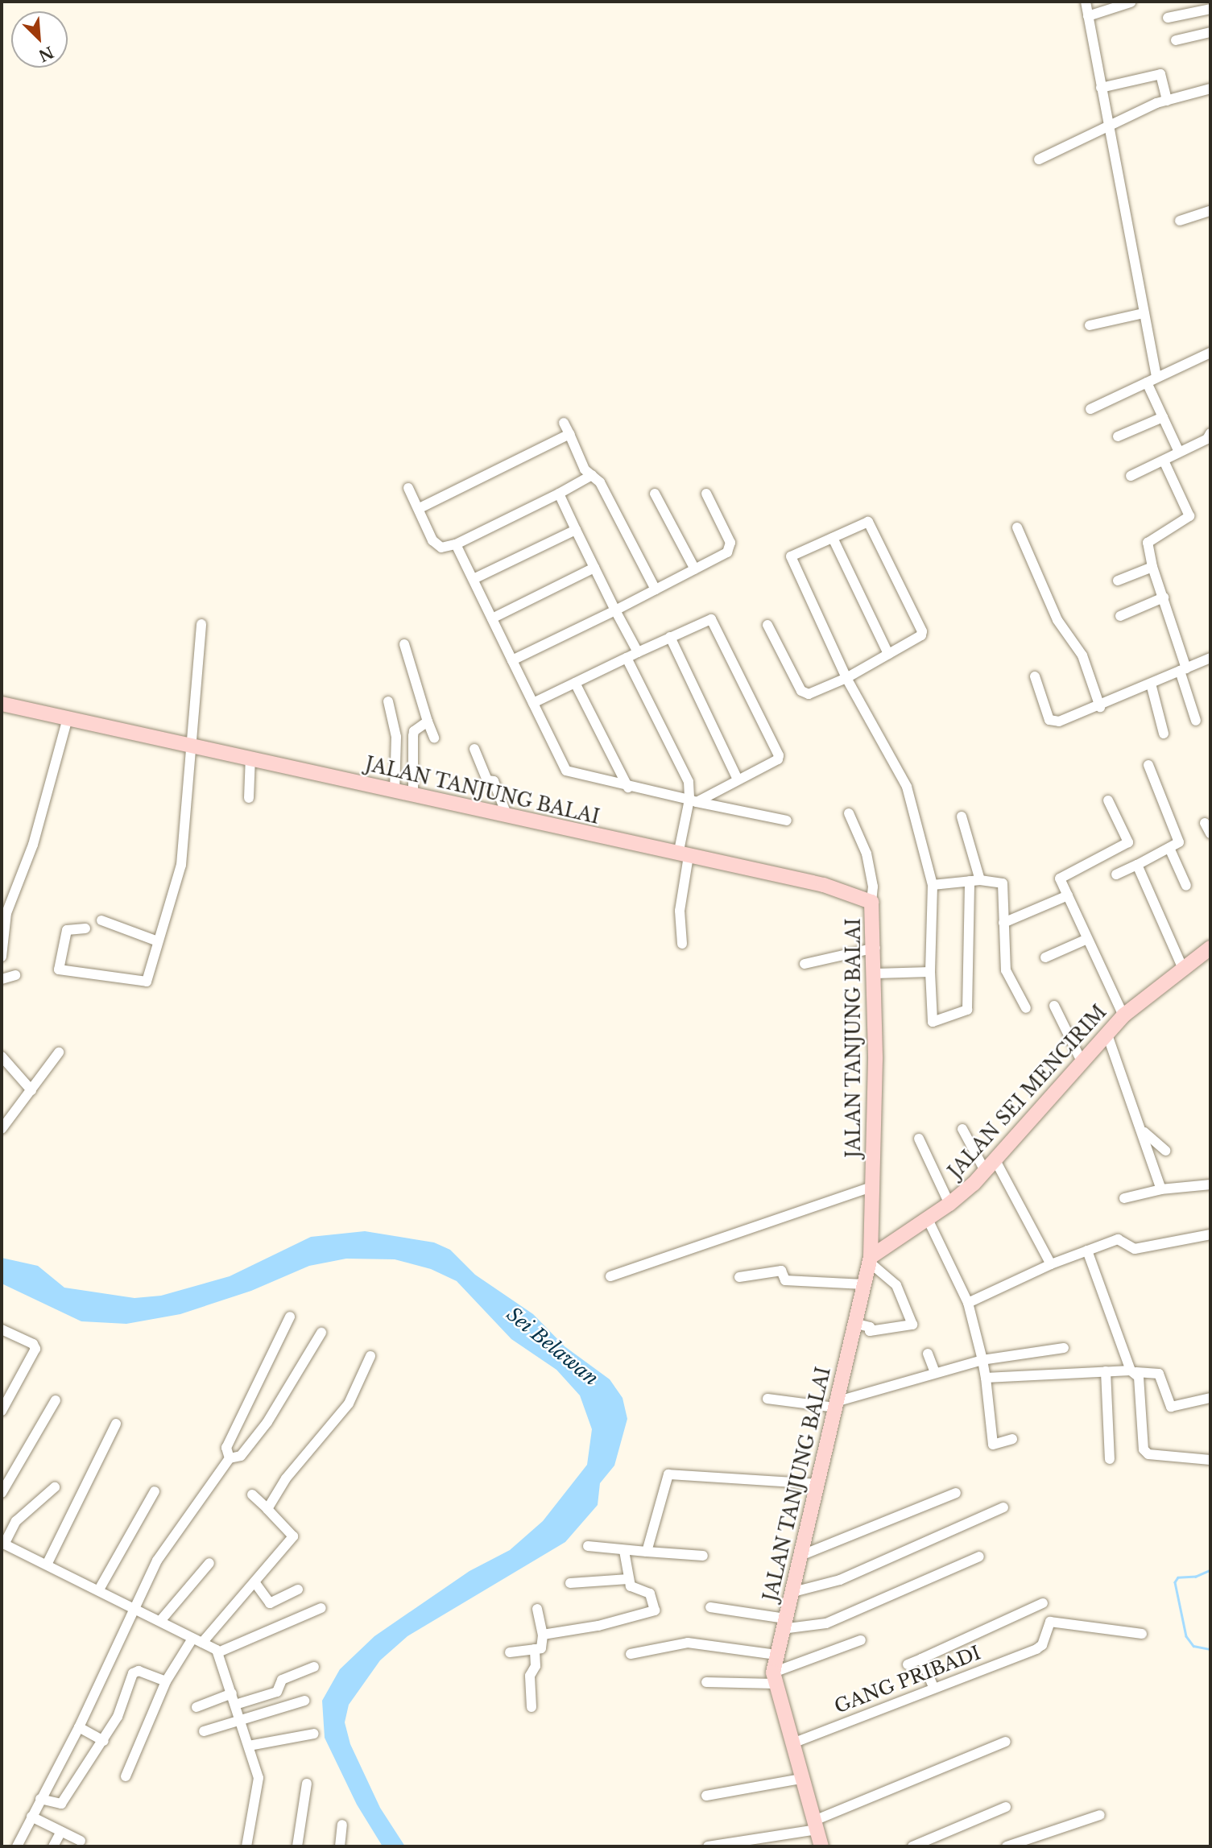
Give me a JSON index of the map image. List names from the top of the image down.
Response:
{
  "streets": {
    "street": ["JALAN TANJUNG BALAI", "JALAN SEI MENCIRIM", "GANG PRIBADI"]
  },
  "crossings": [
    ["JALAN TANJUNG BALAI", "JALAN SEI MENCIRIM"],
    ["JALAN TANJUNG BALAI", "GANG PRIBADI"]
  ],
  "water": ["Sei Belawan"],
  "north": "bottom right"
}
